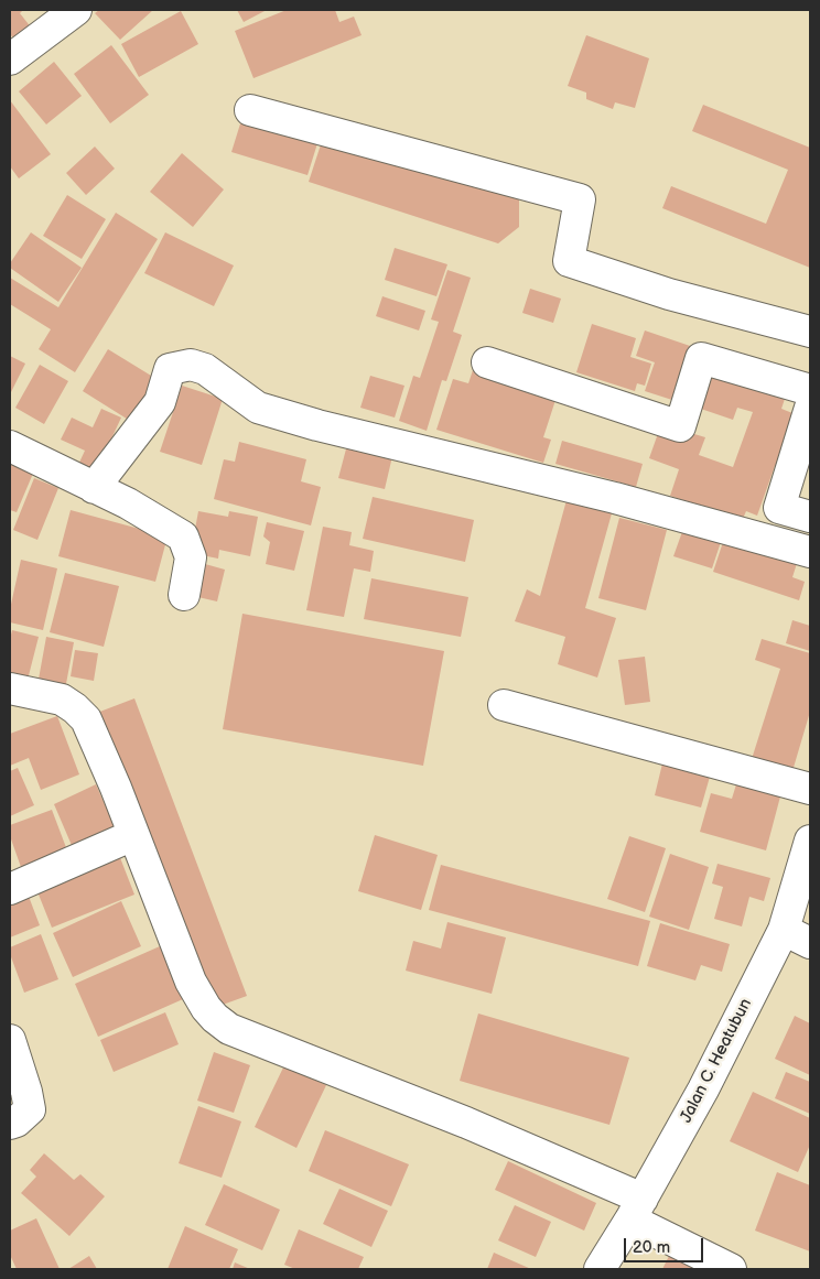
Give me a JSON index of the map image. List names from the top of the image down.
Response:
{
  "streets": {
    "street": ["Jalan C. Heatubun"]
  },
  "scale_bar": "20 m"
}
